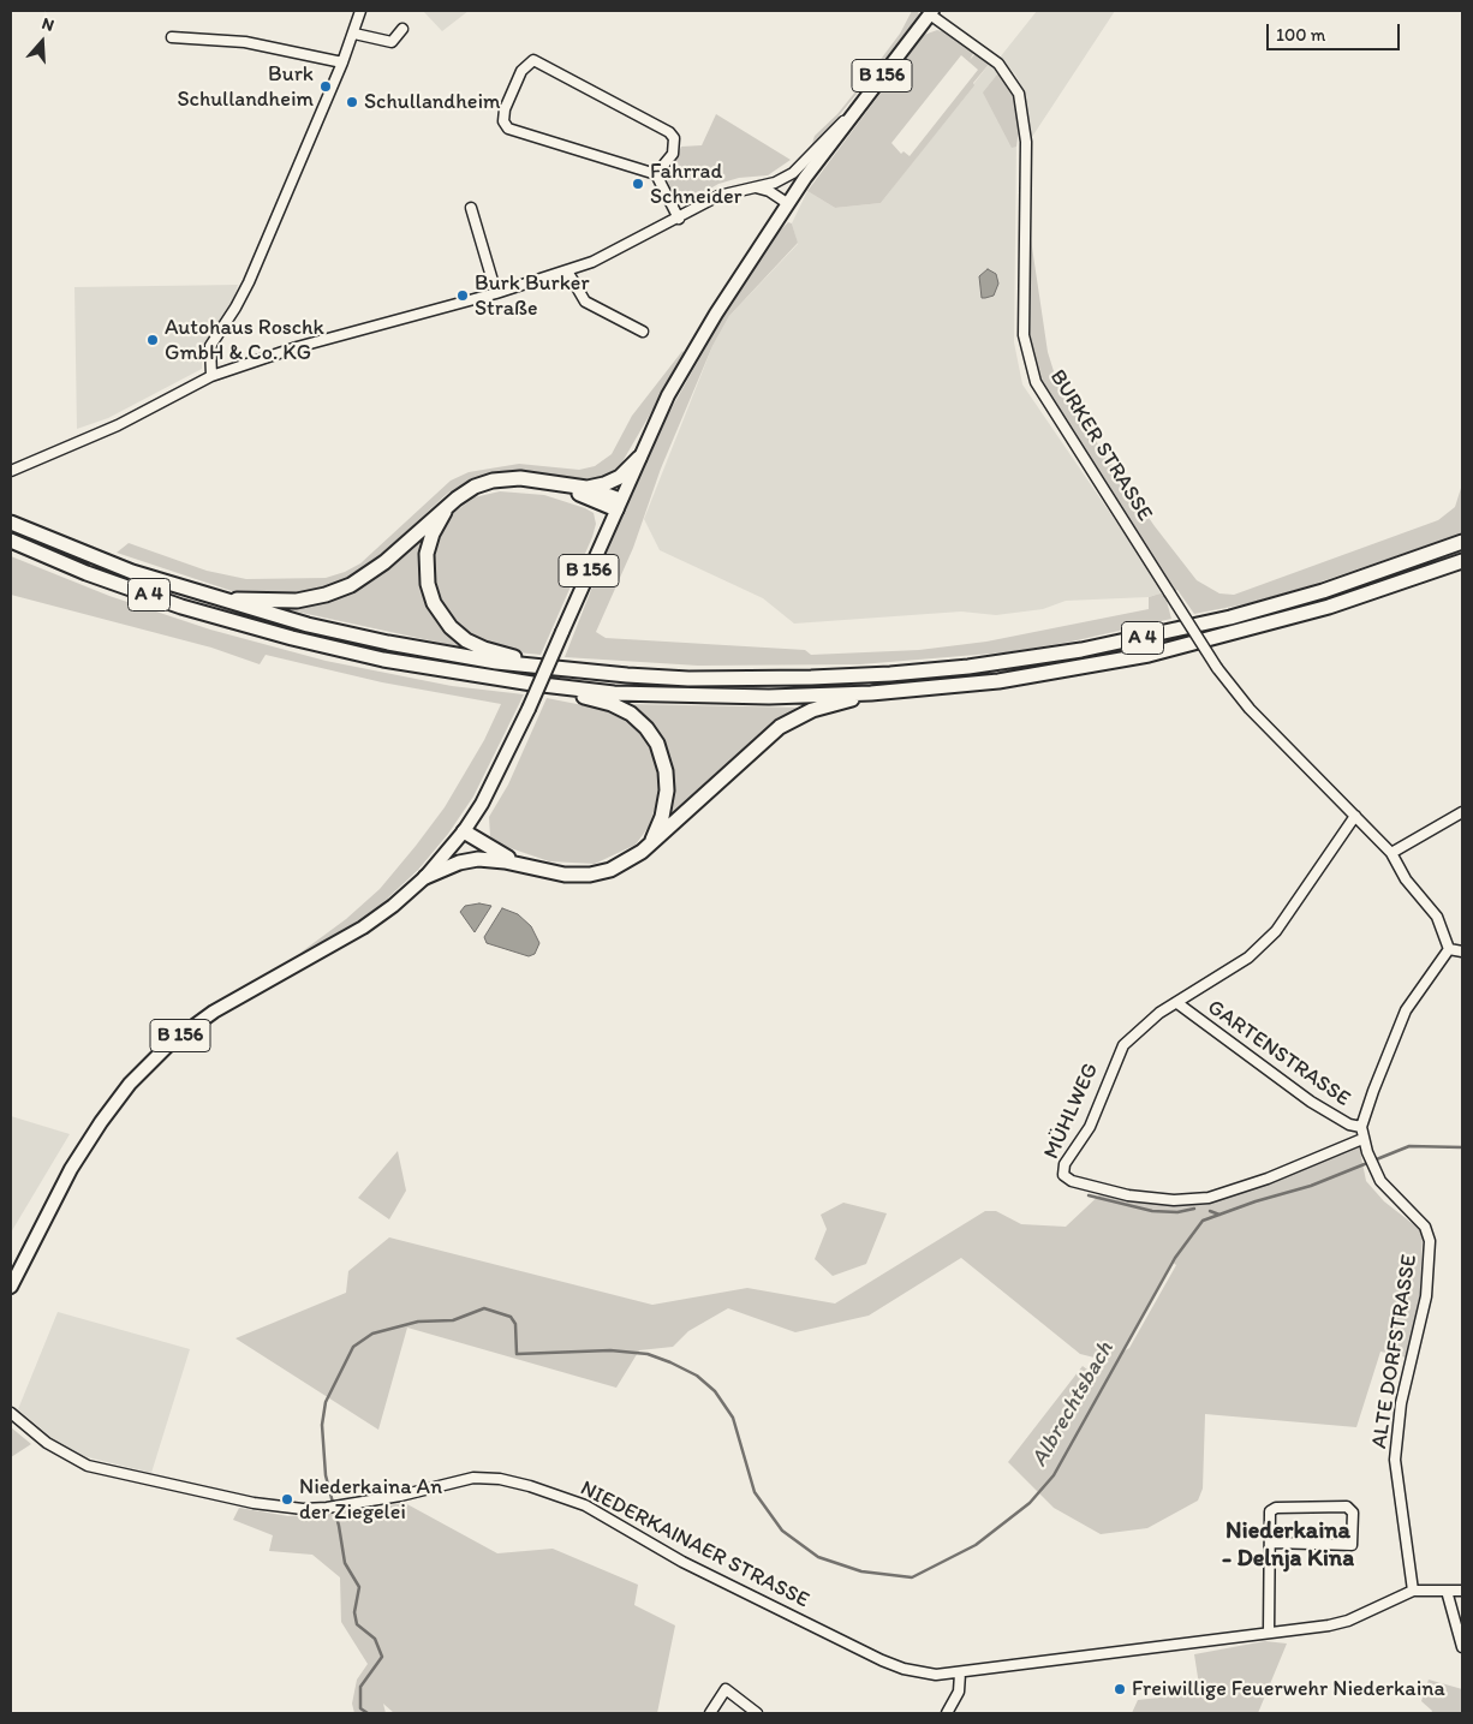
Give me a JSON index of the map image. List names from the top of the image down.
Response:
{
  "streets": {
    "highway": ["A 4"],
    "main road": ["B 156"],
    "street": [
      "BURKER STRASSE",
      "GARTENSTRASSE",
      "MÜHLWEG",
      "ALTE DORFSTRASSE",
      "NIEDERKAINAER STRASSE"
    ]
  },
  "crossings": [
    ["B 156", "BURKER STRASSE"],
    ["BURKER STRASSE", "MÜHLWEG"],
    ["GARTENSTRASSE", "ALTE DORFSTRASSE"],
    ["MÜHLWEG", "ALTE DORFSTRASSE"],
    ["ALTE DORFSTRASSE", "NIEDERKAINAER STRASSE"]
  ],
  "districts": ["Niederkaina - Delnja Kina"],
  "water": ["Albrechtsbach"],
  "places": [
    "Burk Schullandheim",
    "Schullandheim",
    "Fahrrad Schneider",
    "Burk Burker Straße",
    "Autohaus Roschk GmbH & Co. KG",
    "Niederkaina An der Ziegelei",
    "Freiwillige Feuerwehr Niederkaina"
  ],
  "scale_bar": "100 m",
  "north": "top"
}
